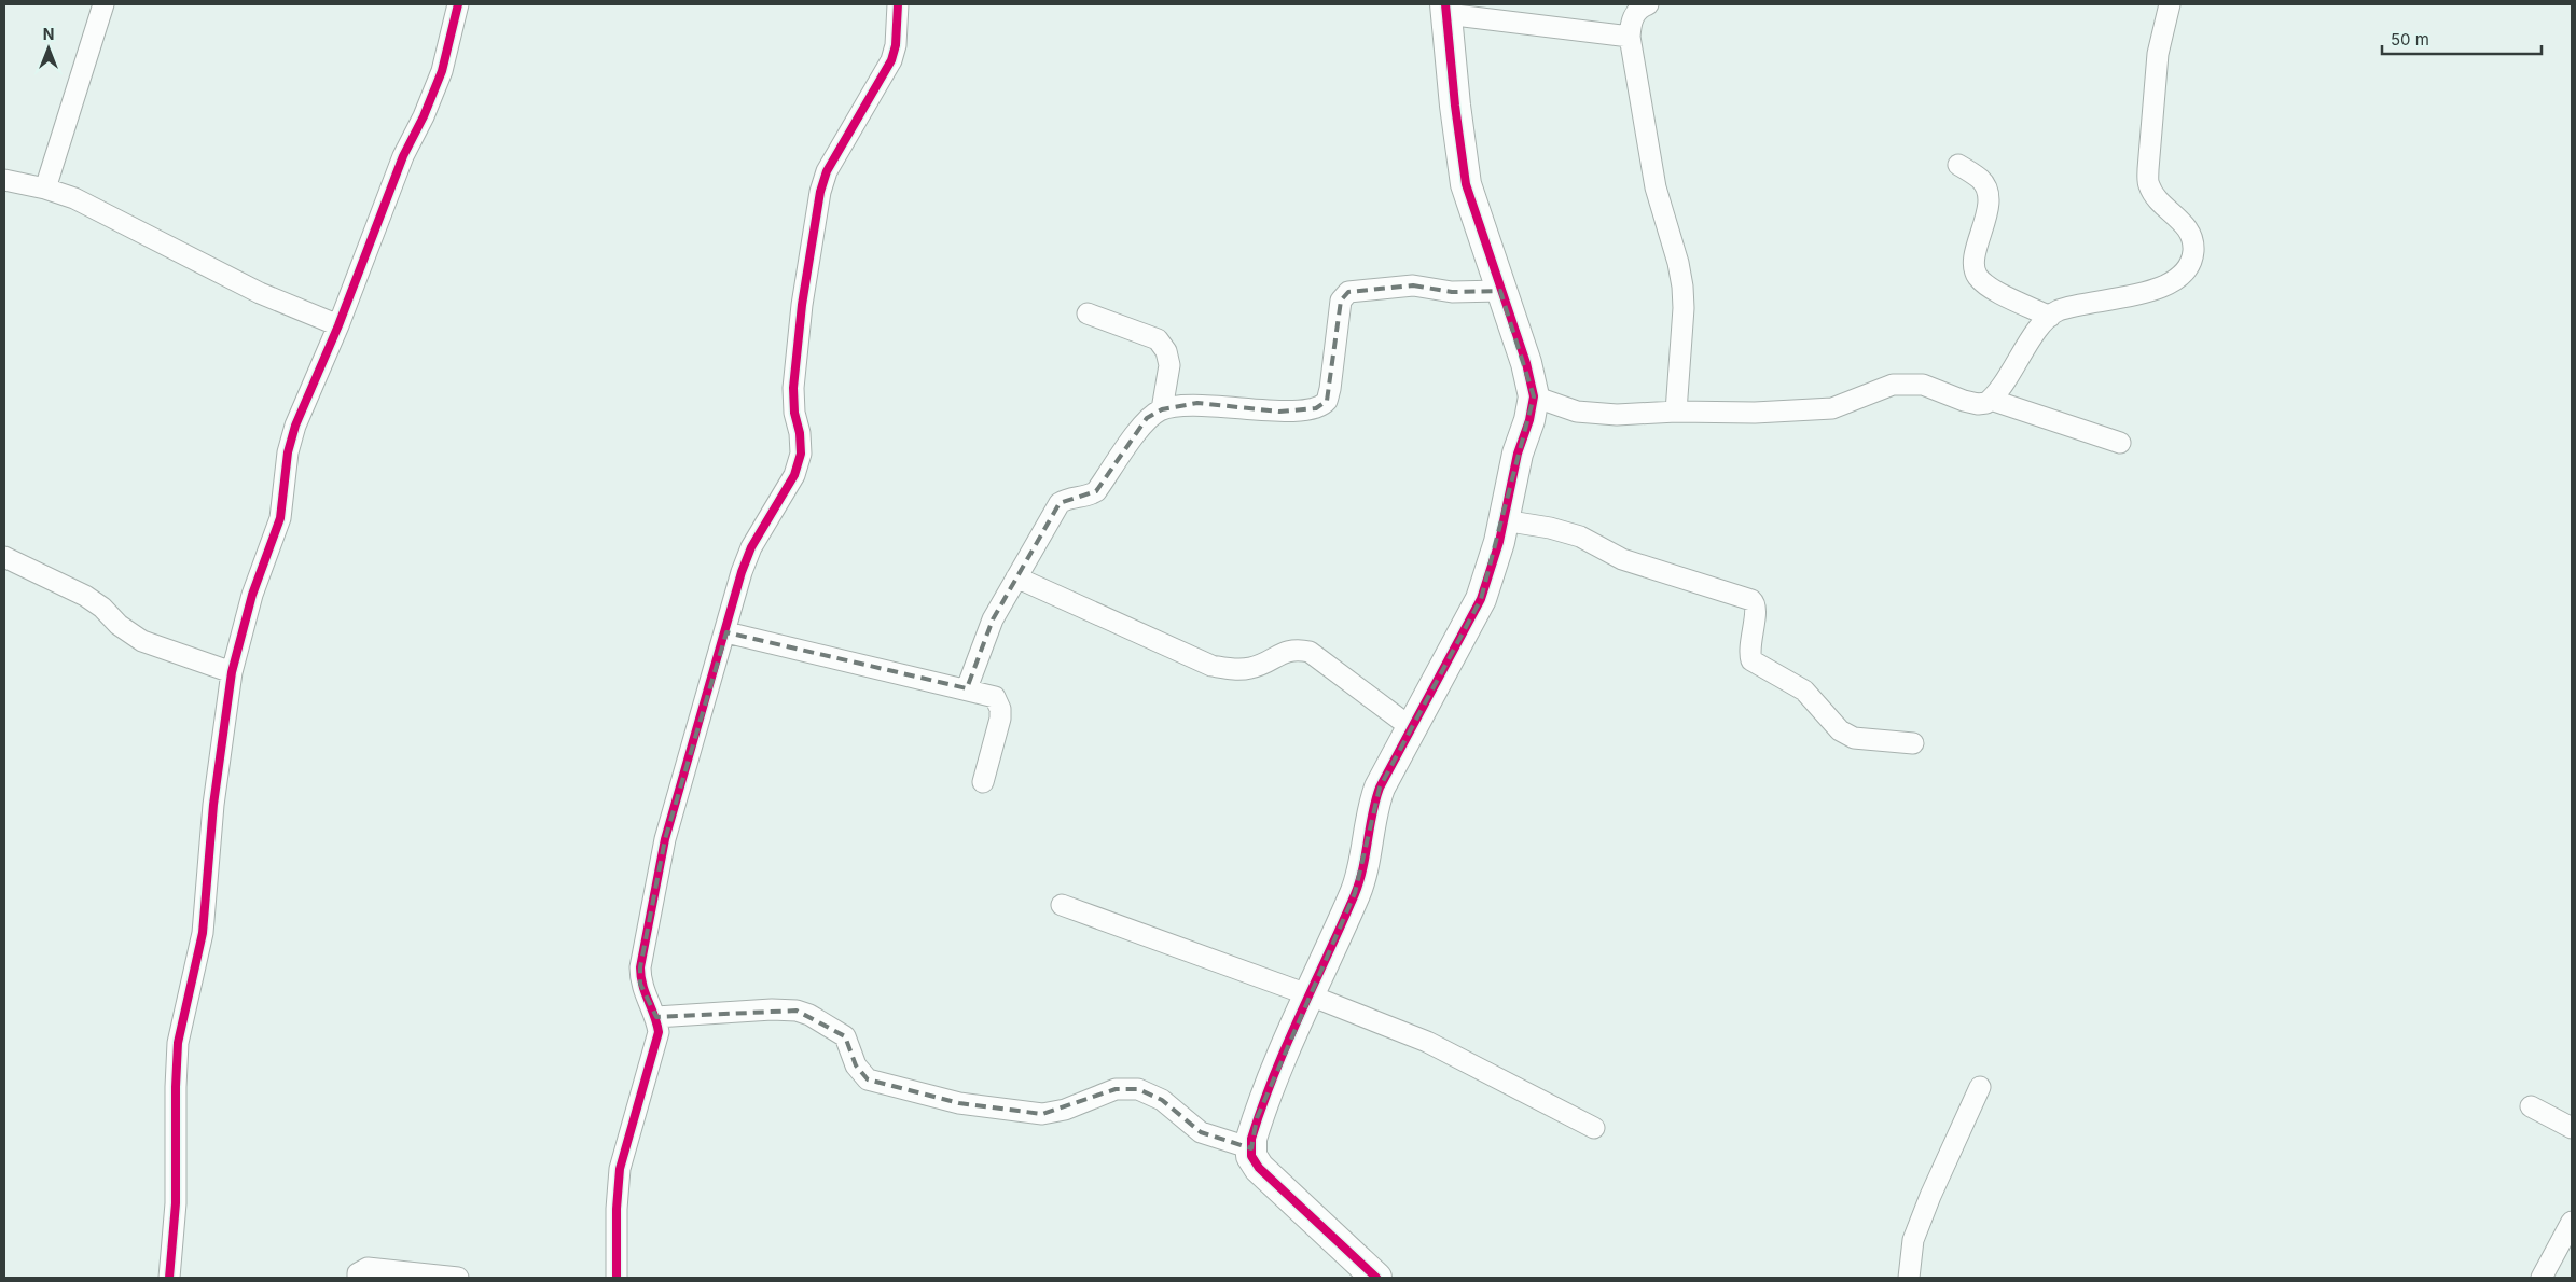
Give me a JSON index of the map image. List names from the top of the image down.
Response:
{
  "scale_bar": "50 m",
  "north": "top"
}
